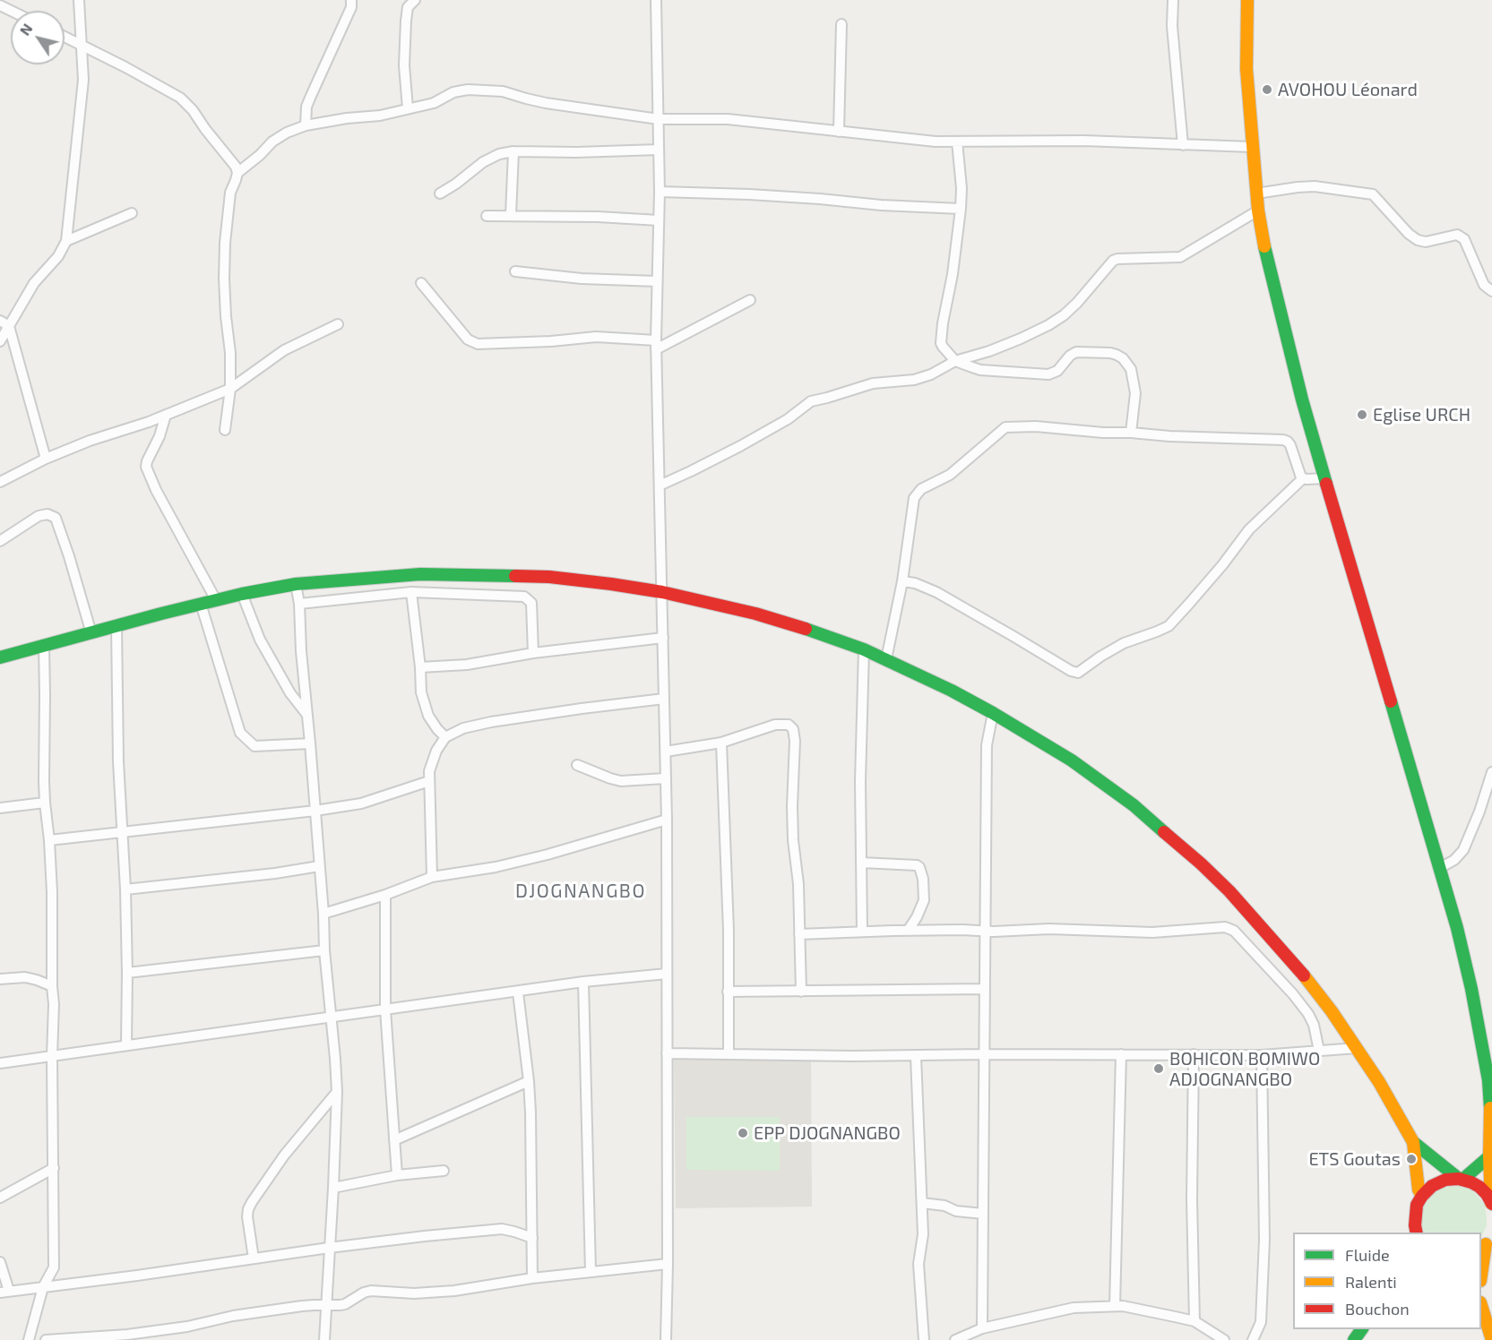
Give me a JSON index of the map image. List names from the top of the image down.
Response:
{
  "districts": ["DJOGNANGBO"],
  "places": [
    "AVOHOU Léonard",
    "Eglise URCH",
    "BOHICON BOMIWO ADJOGNANGBO",
    "EPP DJOGNANGBO",
    "ETS Goutas"
  ],
  "legend": ["Fluide", "Ralenti", "Bouchon"],
  "north": "top left"
}
